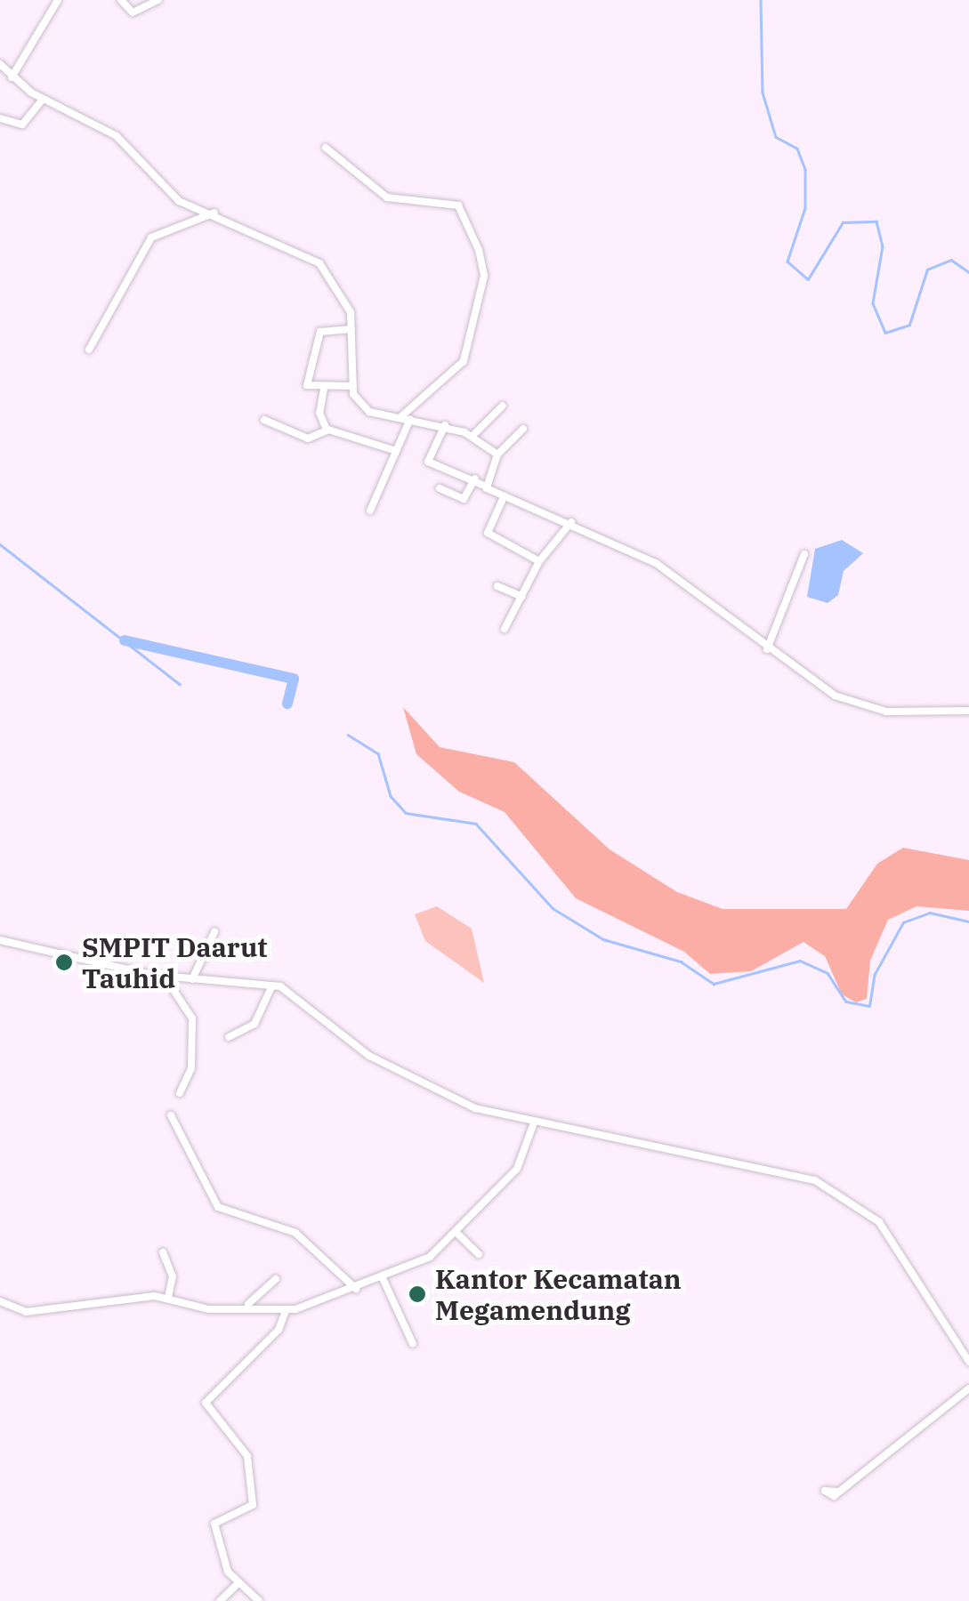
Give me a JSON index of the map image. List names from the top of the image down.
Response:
{
  "places": ["SMPIT Daarut Tauhid", "Kantor Kecamatan Megamendung"]
}
